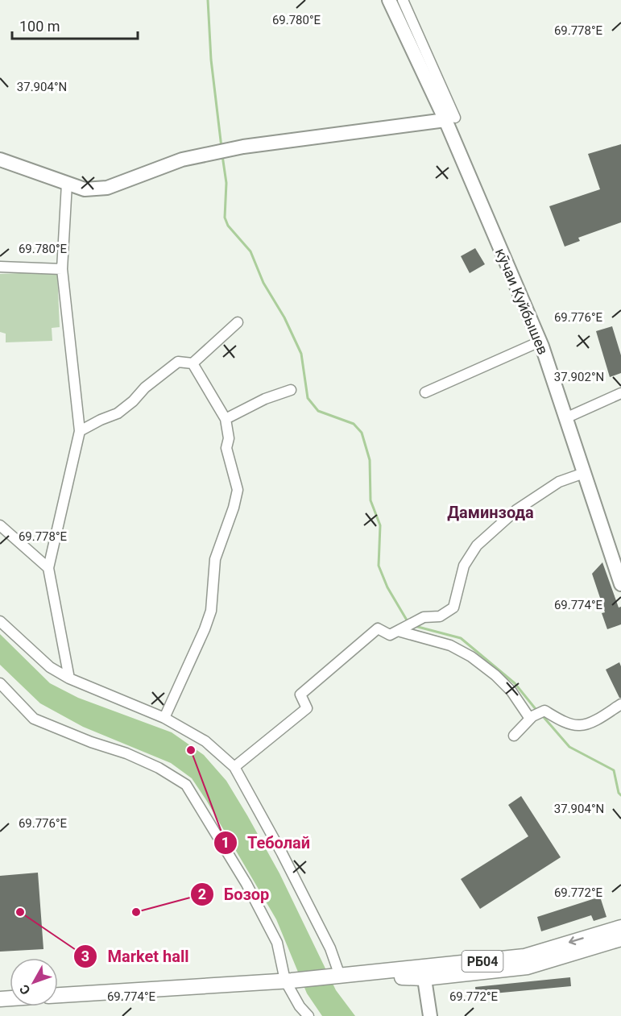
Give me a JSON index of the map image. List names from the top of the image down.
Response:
{
  "streets": {
    "main road": ["кӯчаи Куйбышев", "РБ04"]
  },
  "districts": ["Даминзода"],
  "places": ["Теболай", "Market hall", "Бозор"],
  "scale_bar": "100 m",
  "north": "bottom left",
  "coordinates": [
    "69.780°E",
    "69.778°E",
    "37.904°N",
    "69.776°E",
    "37.902°N",
    "69.774°E",
    "69.772°E"
  ]
}
